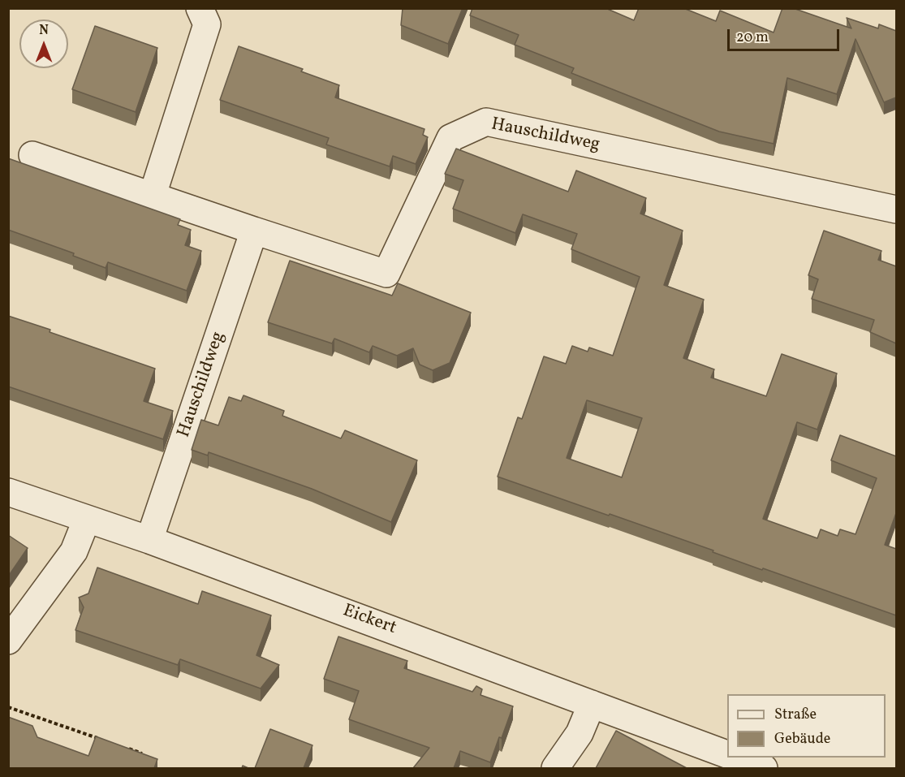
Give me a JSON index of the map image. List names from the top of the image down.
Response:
{
  "streets": {
    "street": ["Hauschildweg", "Eickert"]
  },
  "crossings": [
    ["Hauschildweg", "Eickert"]
  ],
  "legend": ["Straße", "Gebäude"],
  "scale_bar": "20 m",
  "north": "top"
}
